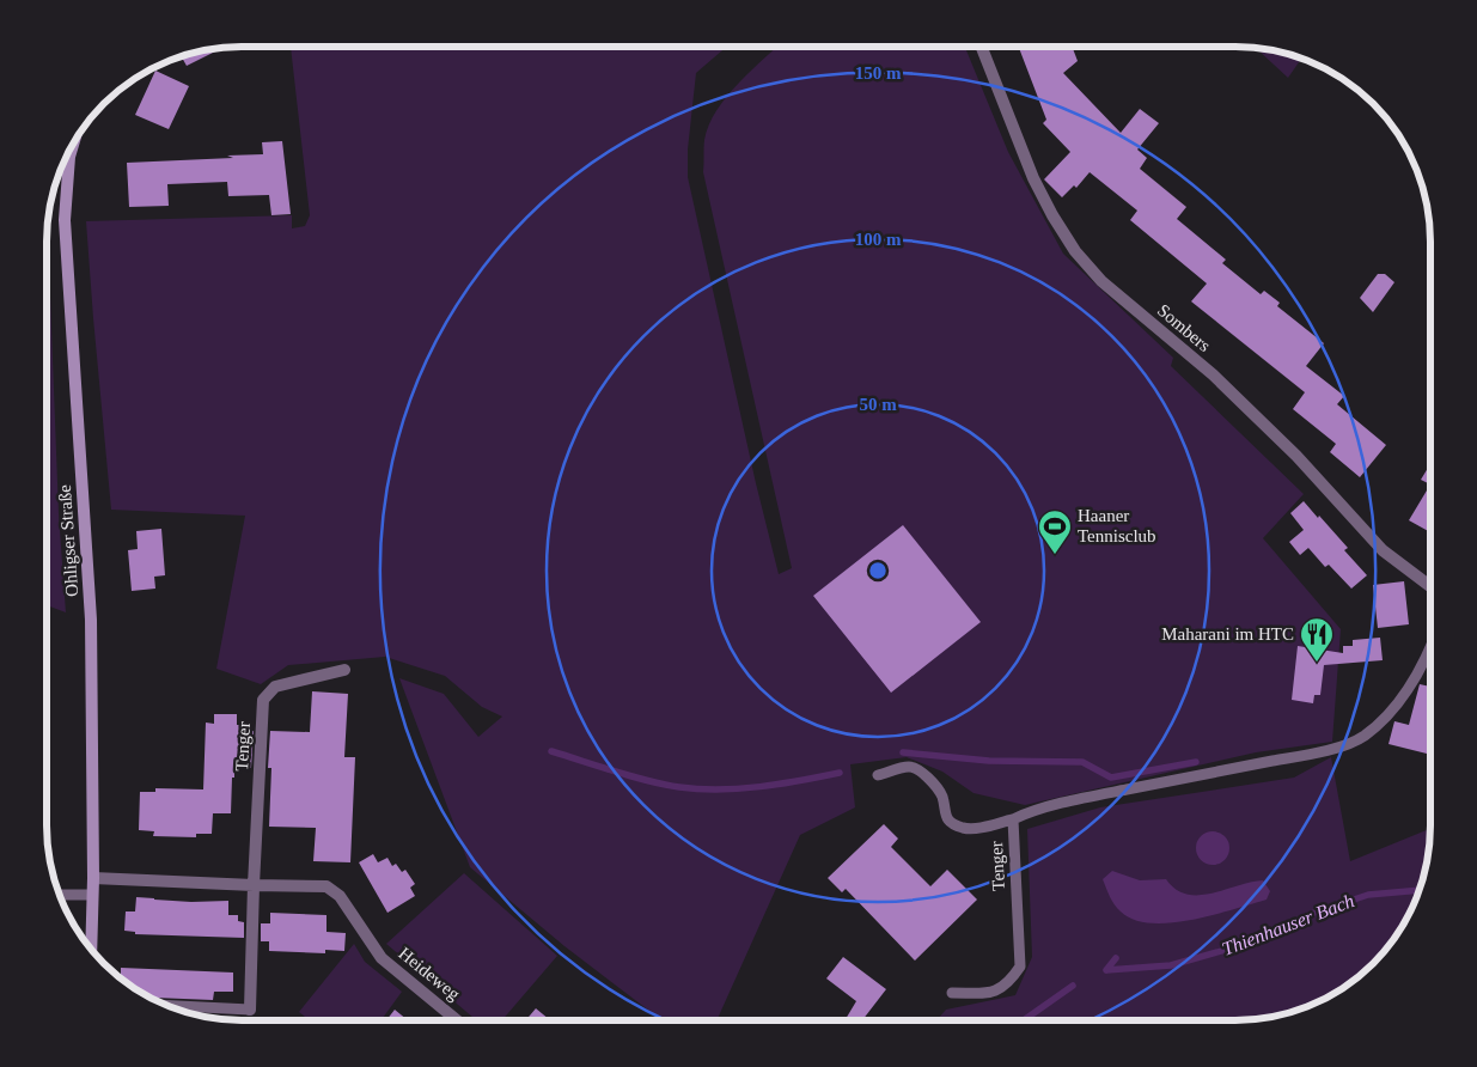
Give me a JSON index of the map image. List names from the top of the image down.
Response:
{
  "streets": {
    "main road": ["Ohligser Straße"],
    "street": ["Sombers", "Tenger", "Heideweg"]
  },
  "crossings": [
    ["Ohligser Straße", "Heideweg"],
    ["Tenger", "Heideweg"]
  ],
  "water": ["Thienhauser Bach"],
  "places": {
    "sports": ["Haaner Tennisclub"],
    "restaurant": ["Maharani im HTC"]
  },
  "rings": ["150 m", "100 m", "50 m"]
}
